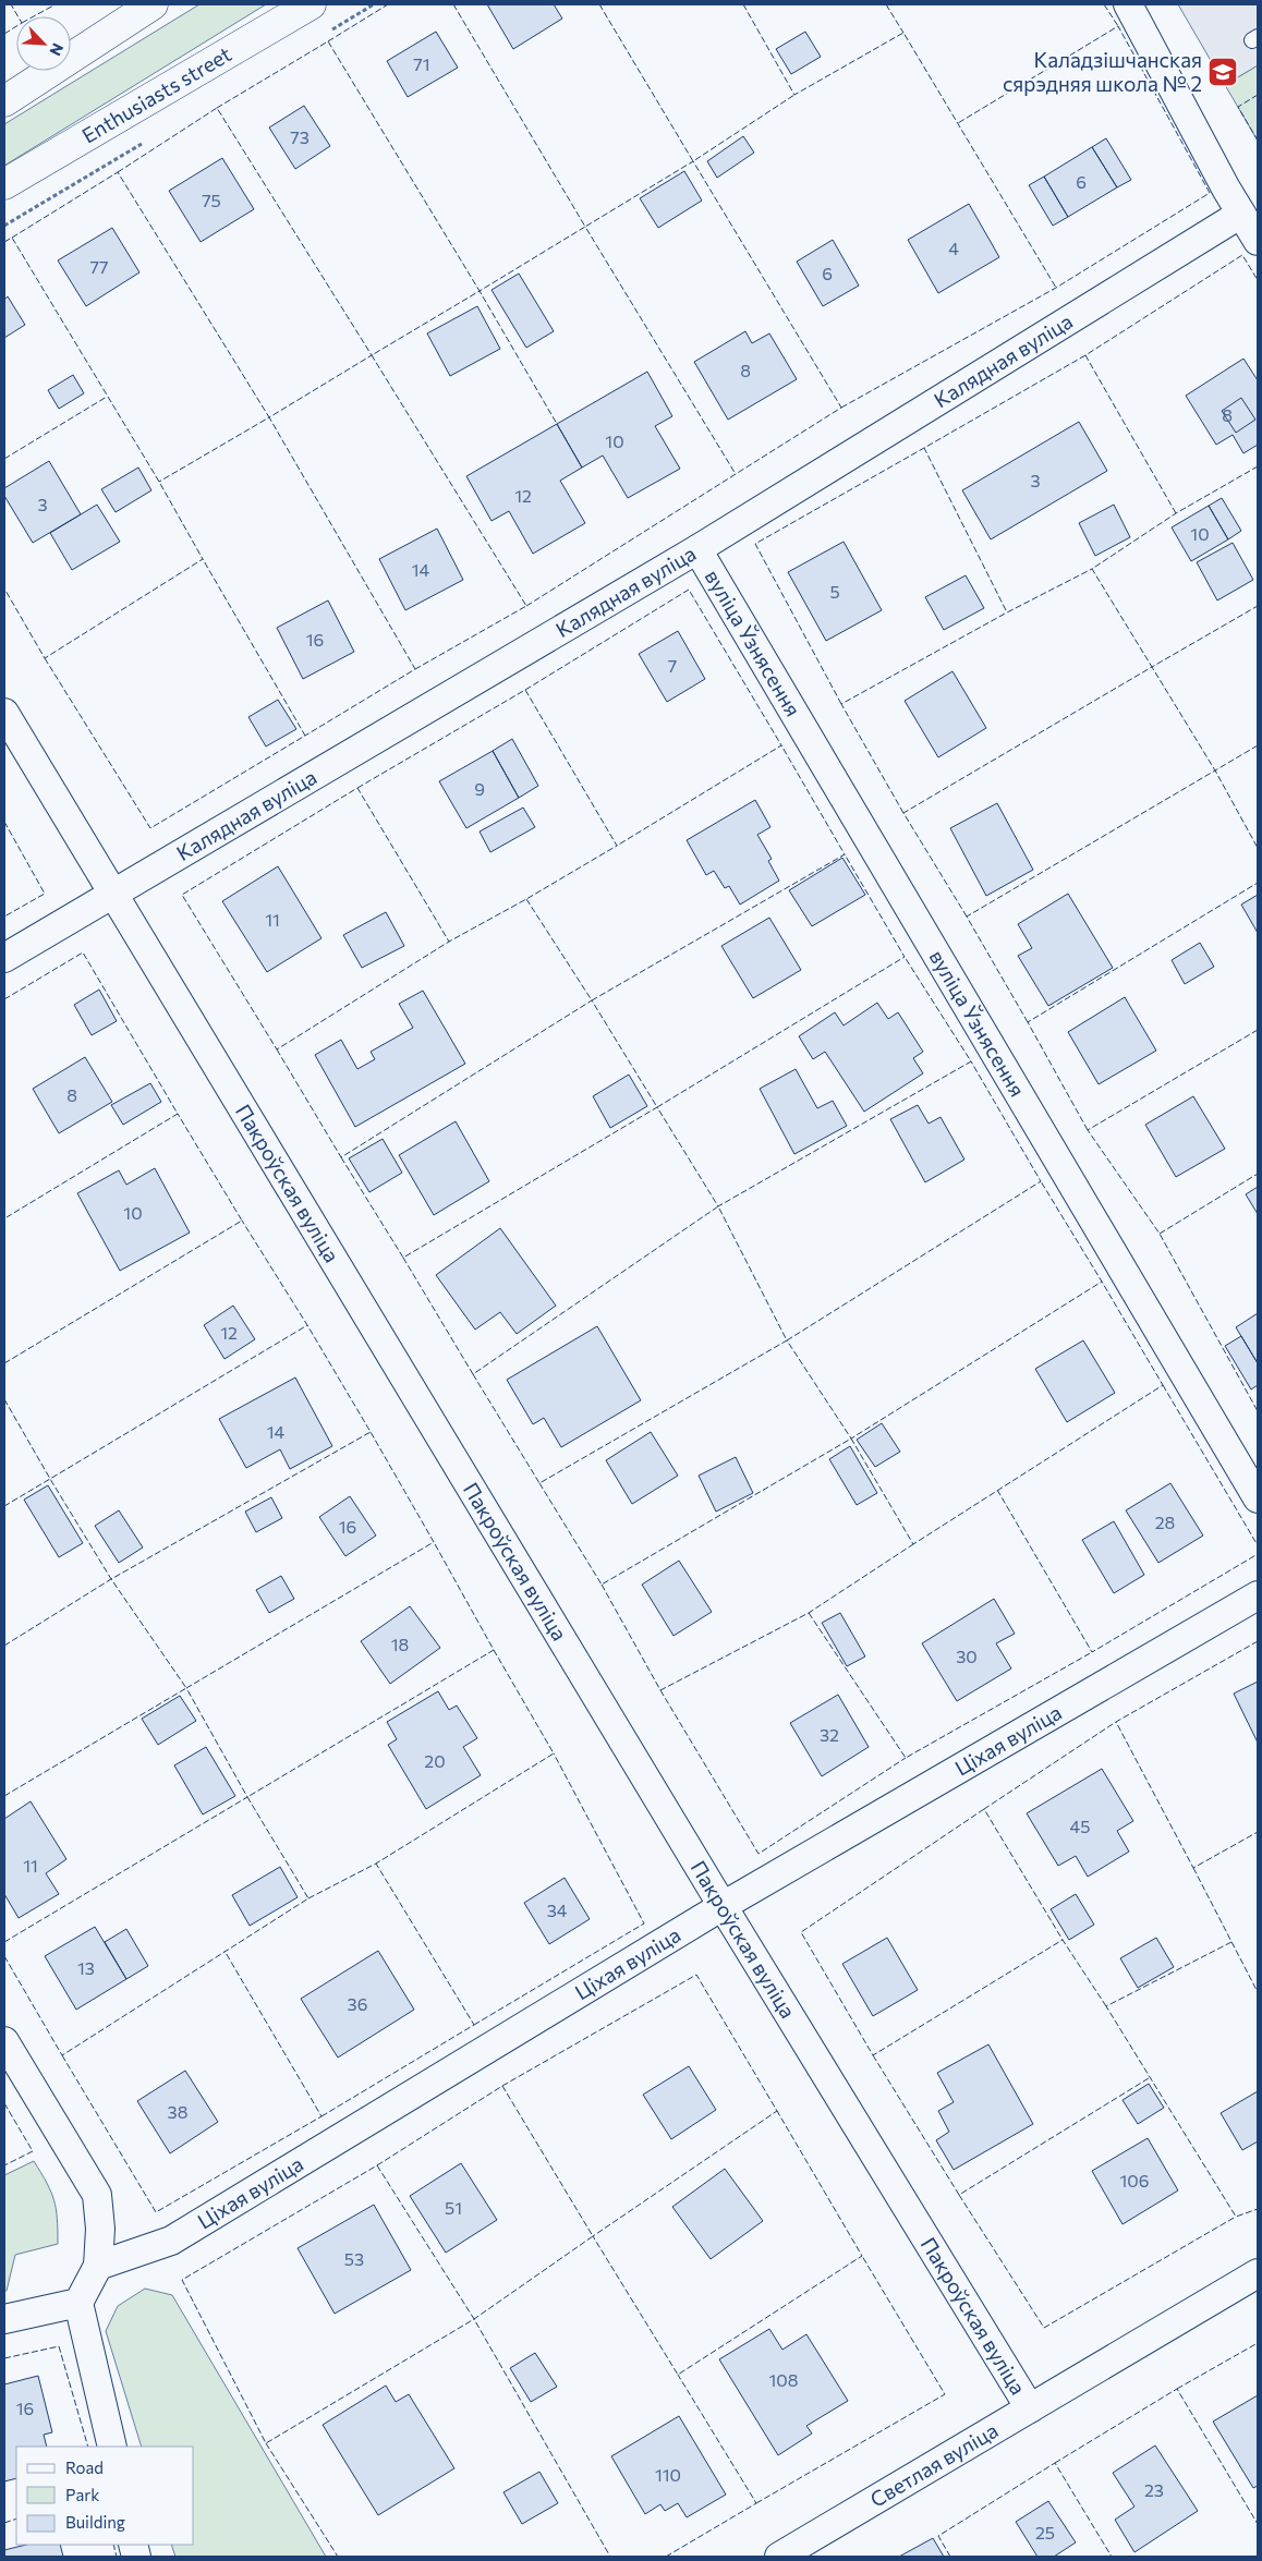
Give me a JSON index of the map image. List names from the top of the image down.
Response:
{
  "streets": {
    "street": [
      "Enthusiasts street",
      "Калядная вуліца",
      "вуліца Ўзнясення",
      "Пакроўская вуліца",
      "Ціхая вуліца",
      "Светлая вуліца"
    ]
  },
  "crossings": [
    ["Калядная вуліца", "вуліца Ўзнясення"],
    ["Калядная вуліца", "Пакроўская вуліца"],
    ["Пакроўская вуліца", "Ціхая вуліца"],
    ["Пакроўская вуліца", "Светлая вуліца"]
  ],
  "places": {
    "school or university": ["Каладзішчанская сярэдняя школа № 2"]
  },
  "house_numbers": [
    "71",
    "73",
    "6",
    "75",
    "4",
    "77",
    "6",
    "8",
    "8",
    "10",
    "3",
    "12",
    "3",
    "10",
    "14",
    "5",
    "16",
    "7",
    "9",
    "11",
    "8",
    "10",
    "12",
    "14",
    "28",
    "16",
    "18",
    "30",
    "32",
    "20",
    "45",
    "11",
    "34",
    "13",
    "36",
    "38",
    "106",
    "51",
    "53",
    "108",
    "16",
    "110",
    "23",
    "25"
  ],
  "legend": ["Road", "Park", "Building"],
  "north": "bottom right"
}
